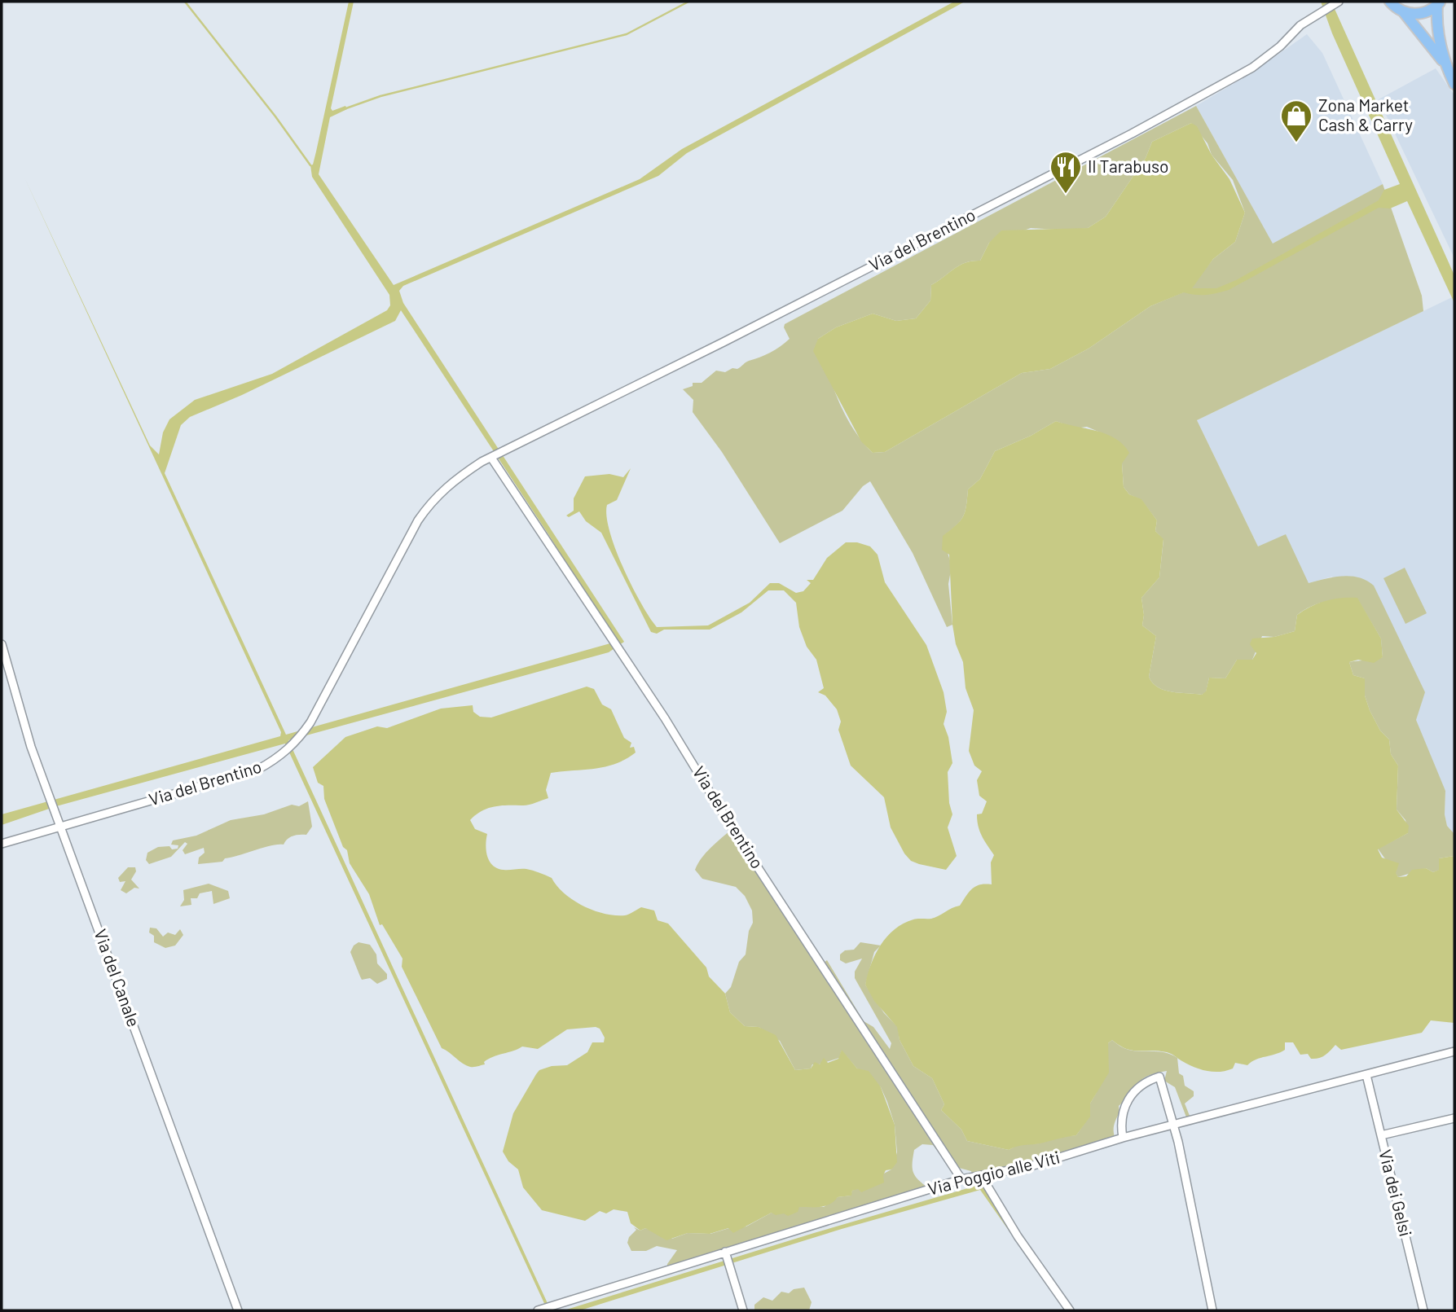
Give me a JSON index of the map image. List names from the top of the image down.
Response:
{
  "streets": {
    "street": [
      "Via del Brentino",
      "Via del Canale",
      "Via Poggio alle Viti",
      "Via dei Gelsi"
    ]
  },
  "crossings": [
    ["Via del Brentino", "Via del Canale"],
    ["Via del Brentino", "Via Poggio alle Viti"],
    ["Via Poggio alle Viti", "Via dei Gelsi"]
  ],
  "places": {
    "shop": ["Zona Market Cash & Carry"],
    "restaurant": ["Il Tarabuso"]
  }
}
